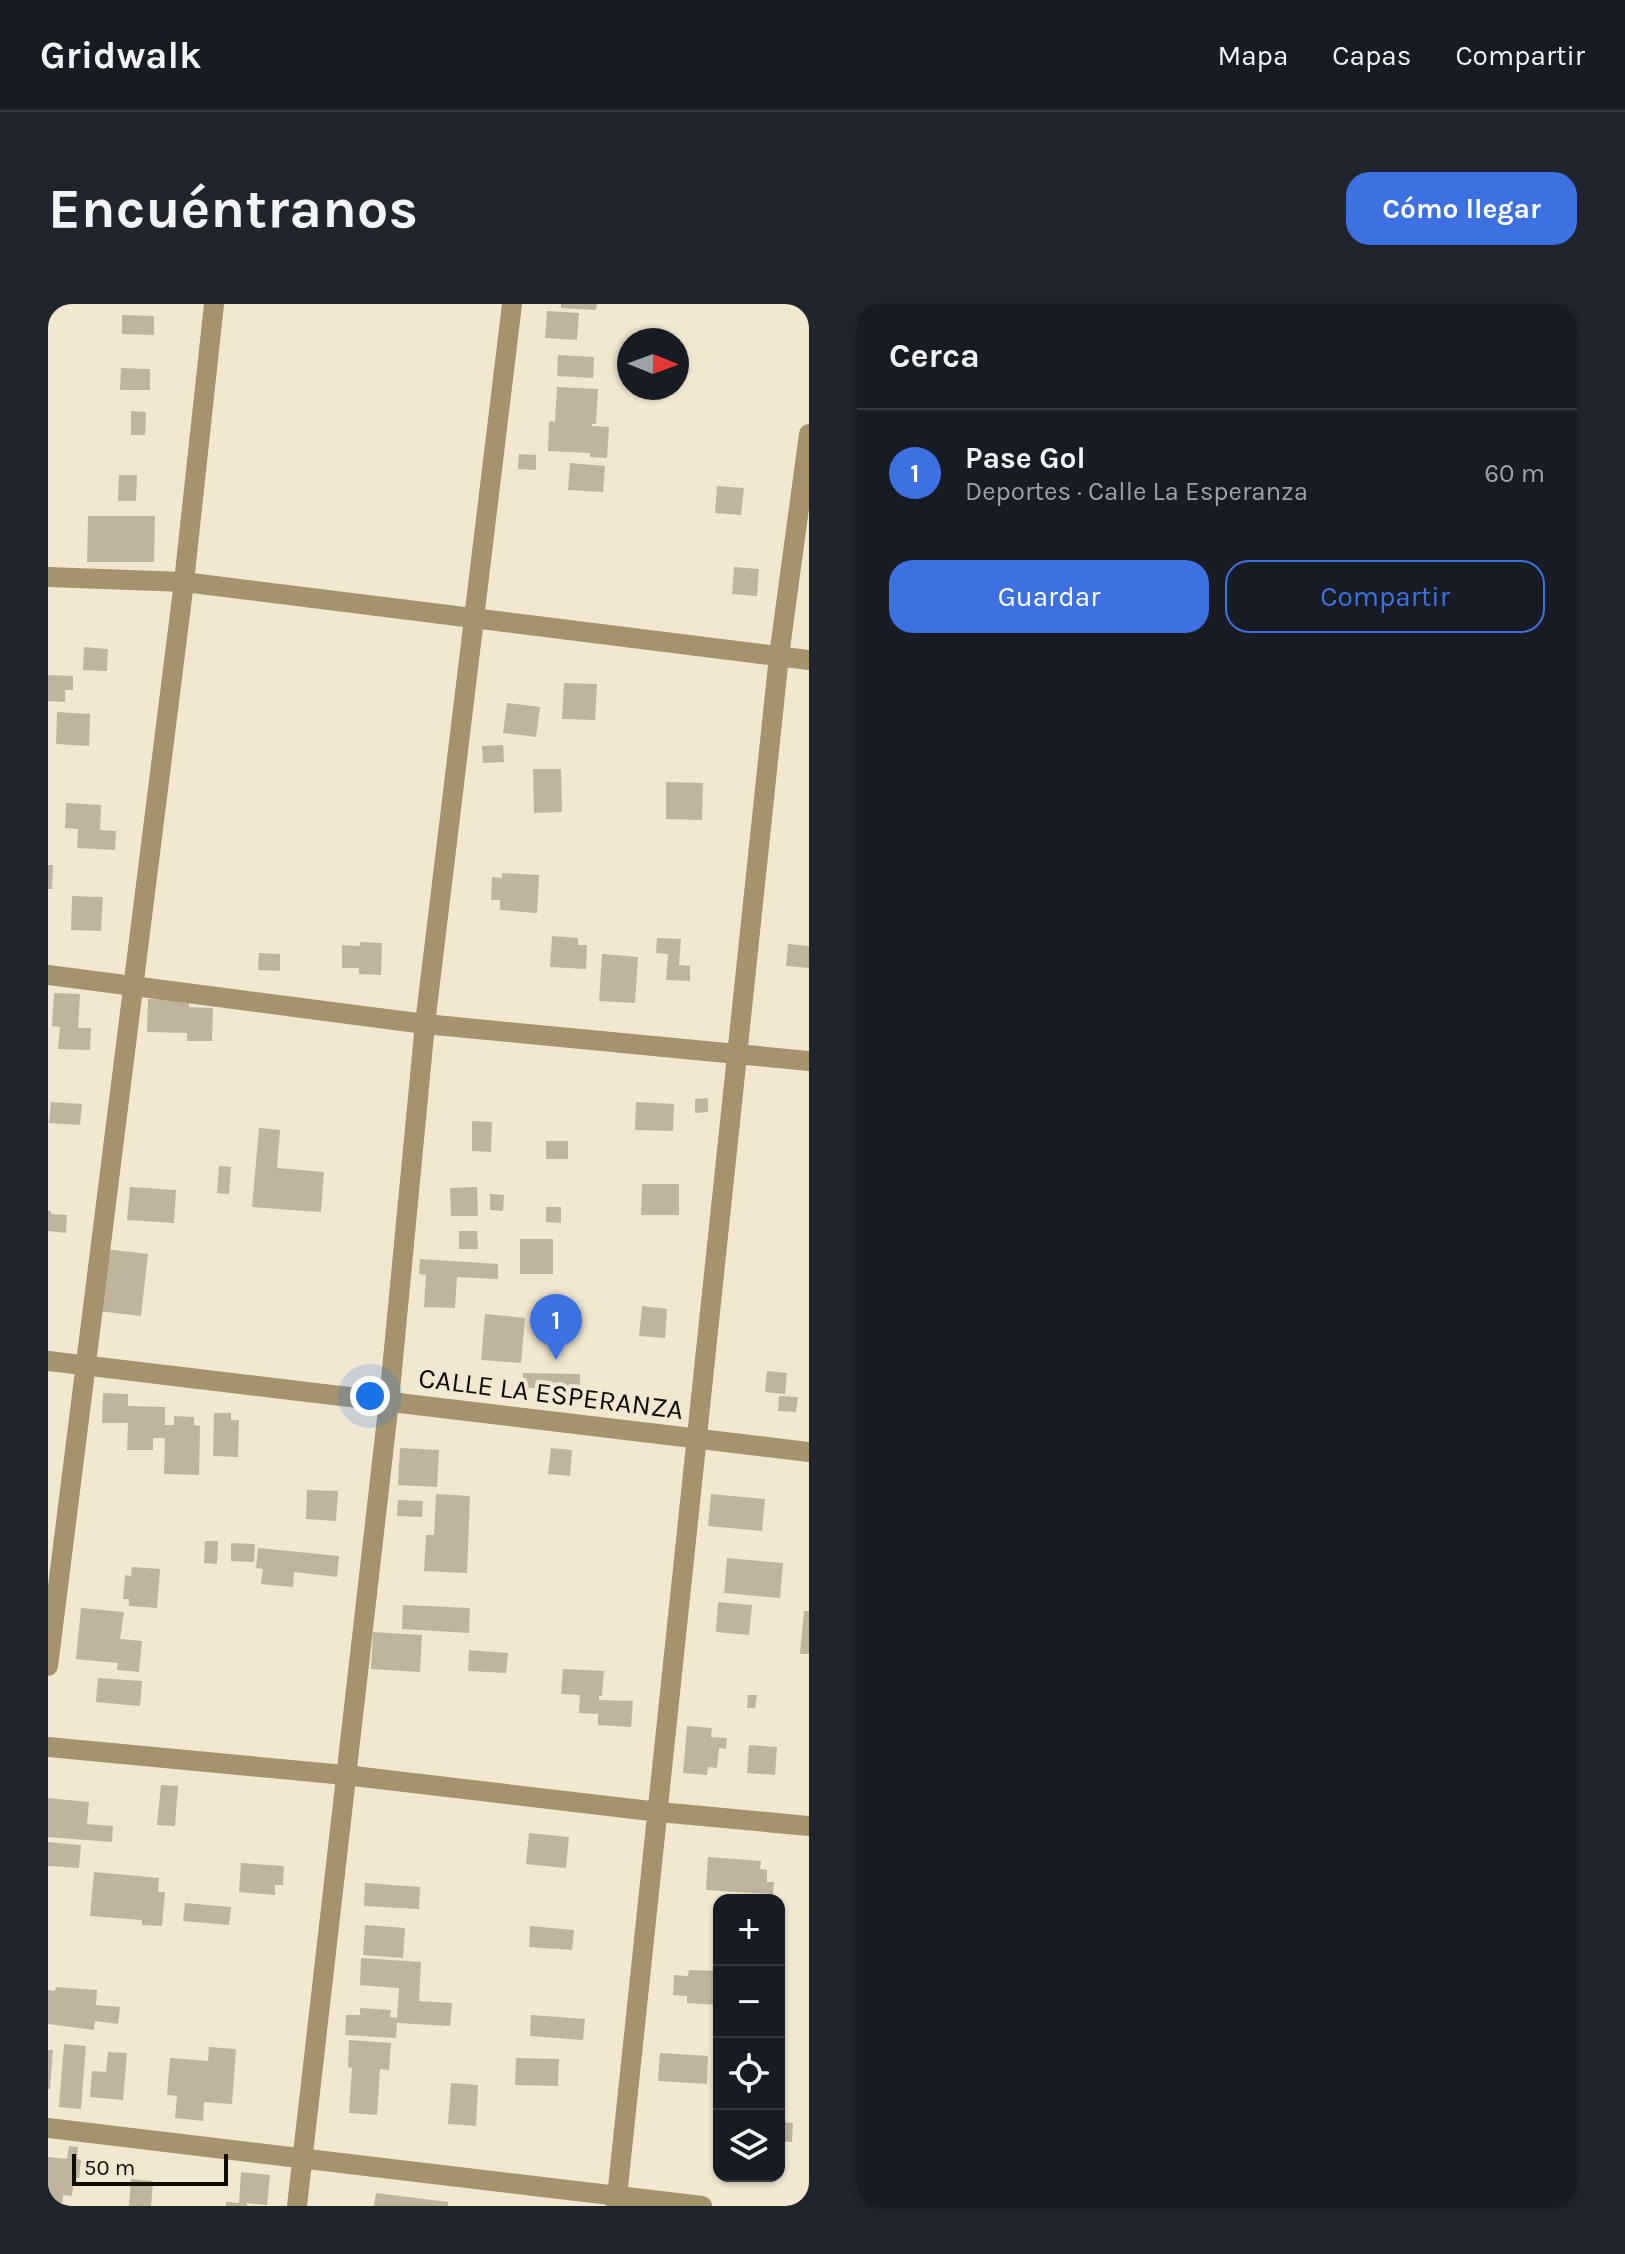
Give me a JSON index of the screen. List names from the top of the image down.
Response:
{
  "streets": {
    "street": ["CALLE LA ESPERANZA"]
  },
  "scale_bar": "50 m",
  "north": "right",
  "page": {
    "header": "Gridwalk",
    "nav": ["Mapa", "Capas", "Compartir"],
    "buttons": [
      "Cómo llegar",
      ["Guardar", "Compartir"]
    ],
    "title": "Encuéntranos",
    "heading": "Cerca",
    "list": [
      {
        "mark": "1",
        "name": "Pase Gol",
        "note": "Deportes · Calle La Esperanza",
        "value": "60 m"
      }
    ],
    "pins": "1",
    "map_buttons": ["+", "−"],
    "scale": "50 m"
  }
}
